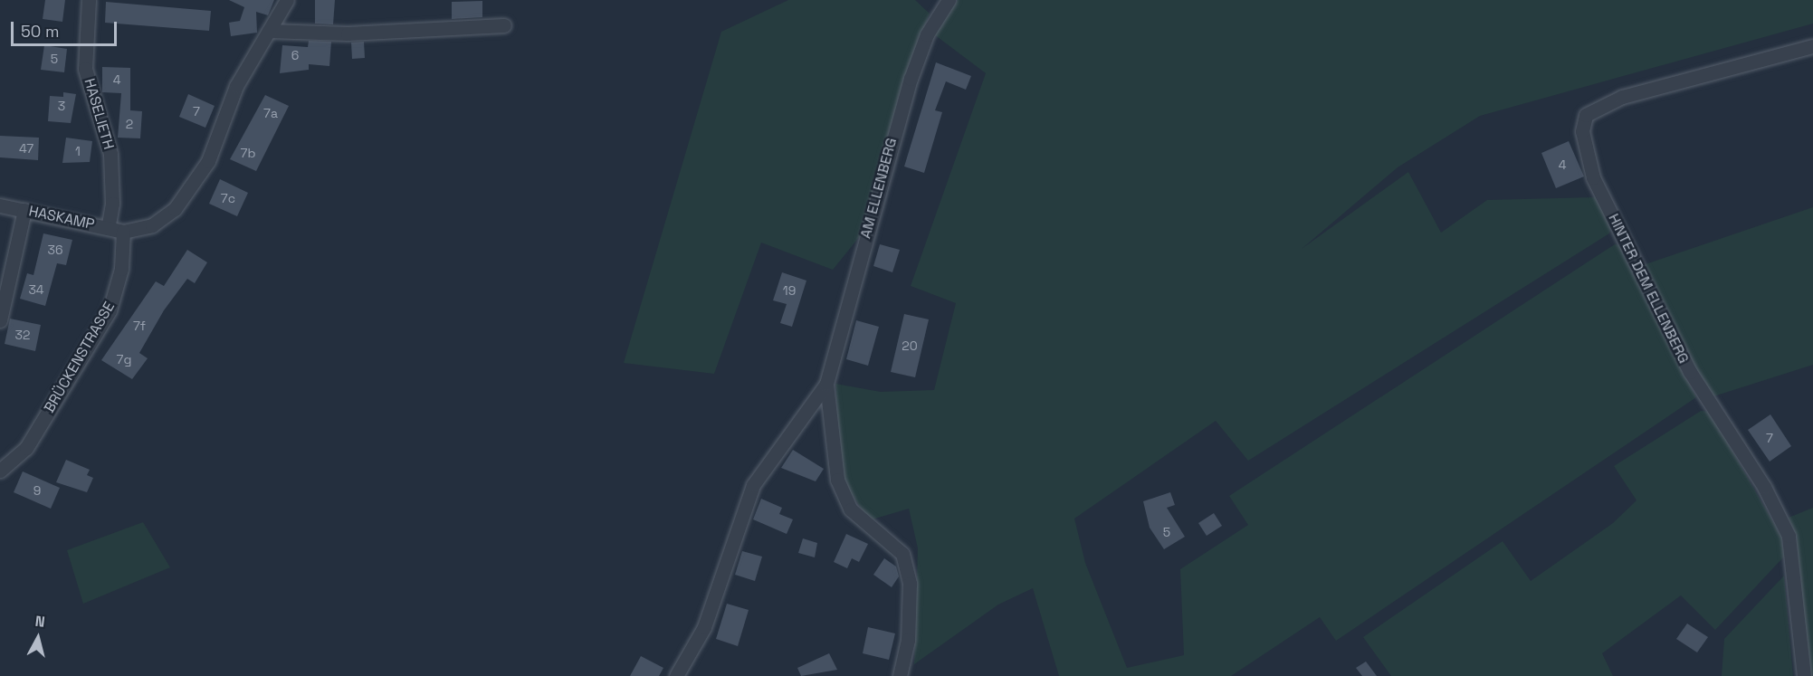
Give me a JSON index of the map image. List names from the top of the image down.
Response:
{
  "streets": {
    "street": [
      "HASELIETH",
      "AM ELLENBERG",
      "HASKAMP",
      "HINTER DEM ELLENBERG",
      "BRÜCKENSTRASSE"
    ]
  },
  "crossings": [
    ["HASELIETH", "HASKAMP"],
    ["HASKAMP", "BRÜCKENSTRASSE"]
  ],
  "house_numbers": [
    "6",
    "5",
    "4",
    "3",
    "7",
    "7a",
    "2",
    "47",
    "1",
    "7b",
    "4",
    "7c",
    "36",
    "34",
    "19",
    "7f",
    "32",
    "20",
    "7g",
    "7",
    "9",
    "5"
  ],
  "scale_bar": "50 m",
  "north": "top"
}
